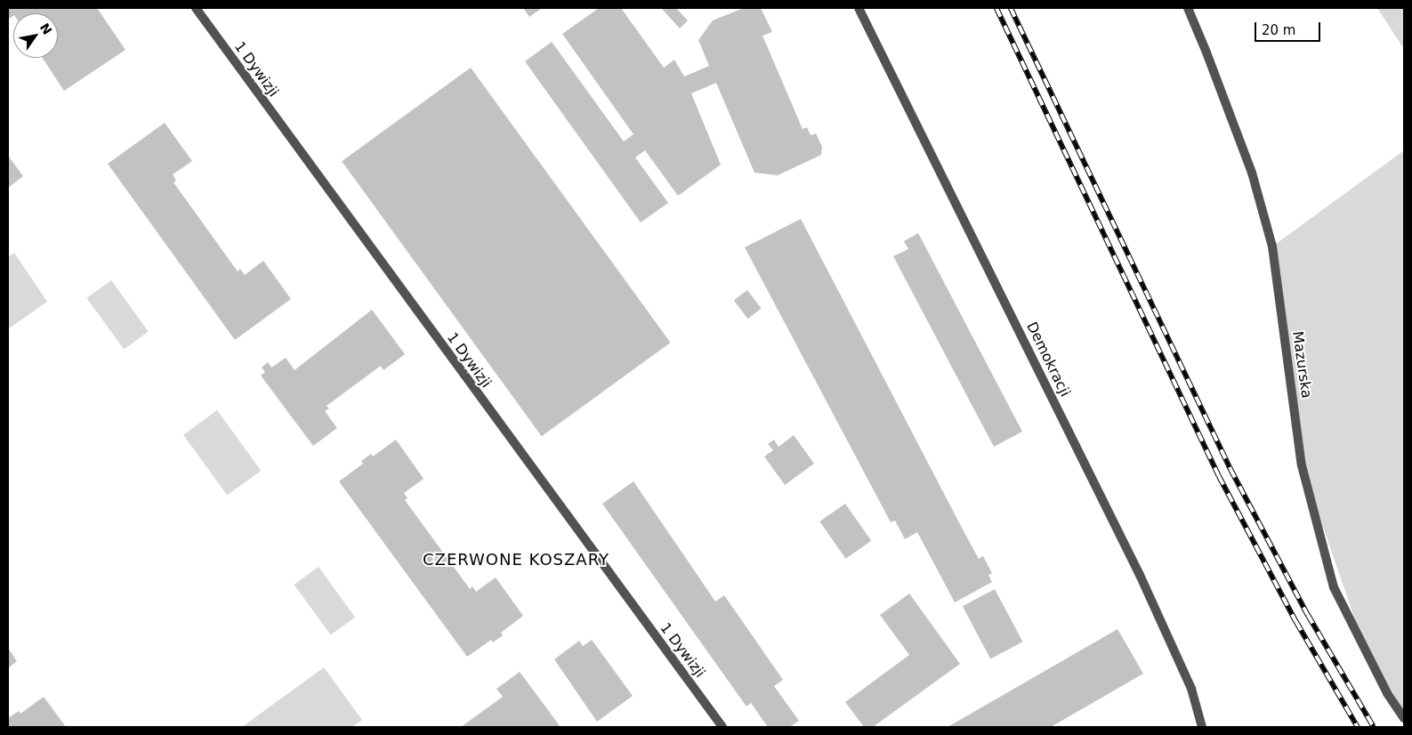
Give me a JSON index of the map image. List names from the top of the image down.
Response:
{
  "streets": {
    "street": ["1 Dywizji", "Demokracji", "Mazurska"]
  },
  "districts": ["CZERWONE KOSZARY"],
  "scale_bar": "20 m",
  "north": "top right"
}
